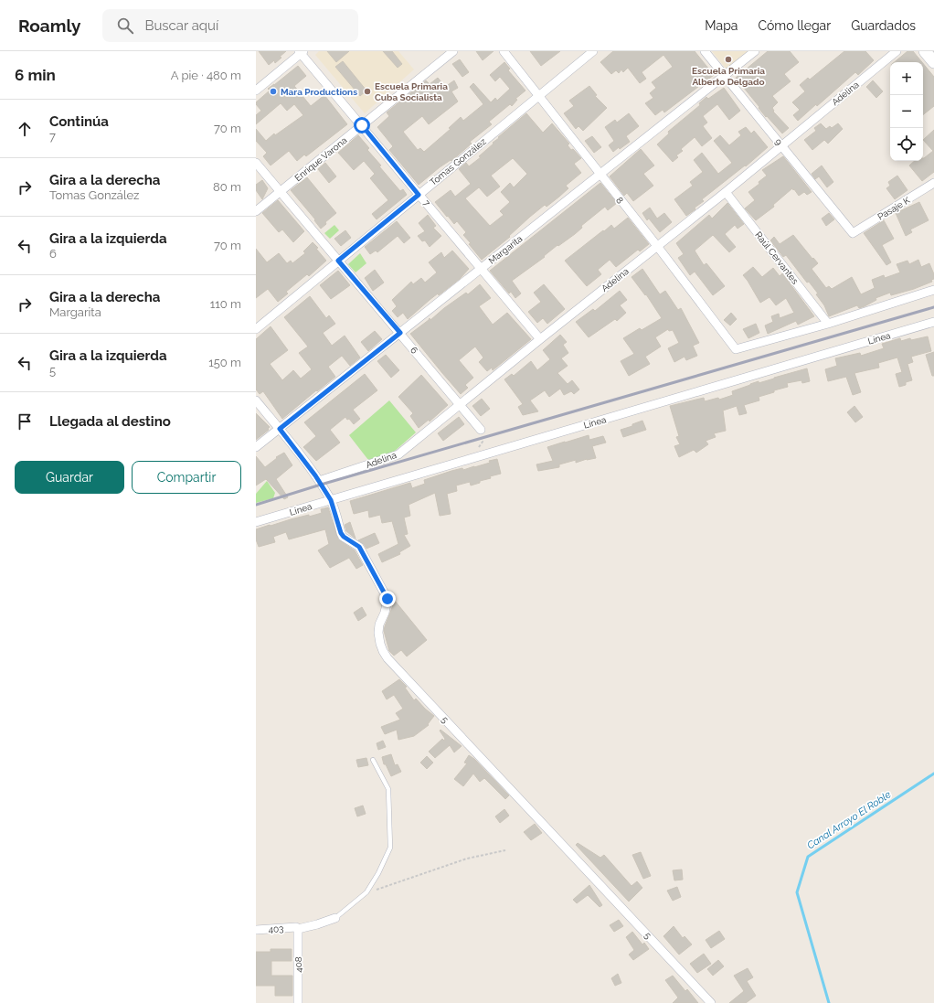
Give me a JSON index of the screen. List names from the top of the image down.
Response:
{
  "streets": {
    "street": [
      "Adelina",
      "9",
      "Enrique Varona",
      "Tomas González",
      "8",
      "7",
      "Pasaje K",
      "Margarita",
      "Raúl Cervantes",
      "Línea",
      "6",
      "5",
      "403",
      "408"
    ]
  },
  "crossings": [
    ["Adelina", "9"],
    ["Adelina", "8"],
    ["Adelina", "7"],
    ["Adelina", "Raúl Cervantes"],
    ["Adelina", "6"],
    ["Adelina", "5"],
    ["9", "Pasaje K"],
    ["9", "Margarita"],
    ["Enrique Varona", "7"],
    ["Enrique Varona", "6"],
    ["Tomas González", "8"],
    ["Tomas González", "7"],
    ["Tomas González", "6"],
    ["8", "Margarita"],
    ["8", "Raúl Cervantes"],
    ["7", "Margarita"],
    ["Margarita", "6"],
    ["Margarita", "5"],
    ["Línea", "5"],
    ["403", "408"]
  ],
  "water": ["Canal Arroyo El Roble"],
  "places": ["Escuela Primaria Alberto Delgado", "Mara Productions", "Escuela Primaria Cuba Socialista"],
  "page": {
    "header": "Roamly",
    "search": "Buscar aquí",
    "nav": ["Mapa", "Cómo llegar", "Guardados"],
    "heading": ["6 min", "A pie · 480 m"],
    "map_buttons": ["+", "−"],
    "list": [
      ["Continúa", "7", "70 m"],
      ["Gira a la derecha", "Tomas González", "80 m"],
      ["Gira a la izquierda", "6", "70 m"],
      ["Gira a la derecha", "Margarita", "110 m"],
      ["Gira a la izquierda", "5", "150 m"],
      "Llegada al destino"
    ],
    "buttons": ["Guardar", "Compartir"]
  }
}
